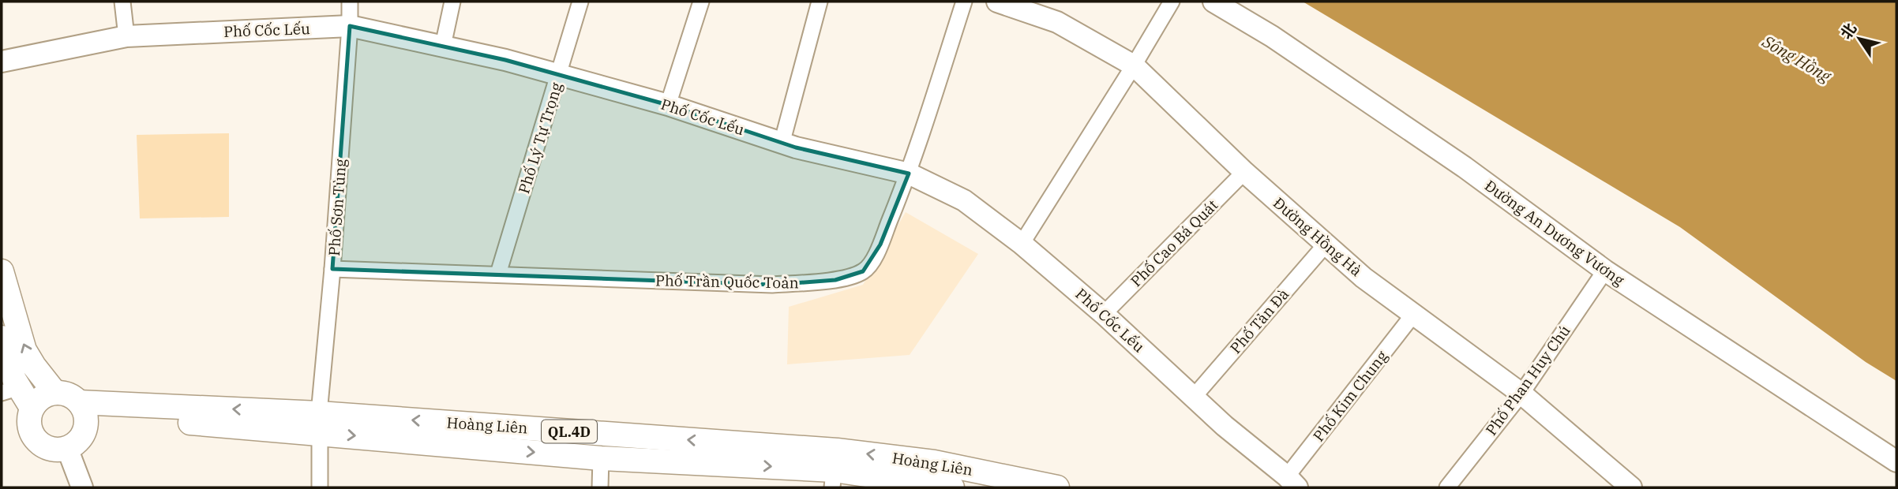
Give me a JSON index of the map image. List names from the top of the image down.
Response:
{
  "streets": {
    "main road": ["Hoàng Liên", "QL.4D"],
    "street": [
      "Phố Cốc Lếu",
      "Phố Lý Tự Trọng",
      "Phố Sơn Tùng",
      "Đường An Dương Vương",
      "Đường Hồng Hà",
      "Phố Cao Bá Quát",
      "Phố Trần Quốc Toản",
      "Phố Tản Đà",
      "Phố Phan Huy Chú",
      "Phố Kim Chung"
    ]
  },
  "crossings": [
    ["Phố Cốc Lếu", "Phố Lý Tự Trọng"],
    ["Phố Cốc Lếu", "Phố Sơn Tùng"],
    ["Phố Cốc Lếu", "Phố Cao Bá Quát"],
    ["Phố Cốc Lếu", "Phố Trần Quốc Toản"],
    ["Phố Cốc Lếu", "Phố Tản Đà"],
    ["Phố Cốc Lếu", "Phố Kim Chung"],
    ["Phố Lý Tự Trọng", "Phố Trần Quốc Toản"],
    ["Phố Sơn Tùng", "Phố Trần Quốc Toản"],
    ["Phố Sơn Tùng", "Hoàng Liên"],
    ["Đường An Dương Vương", "Phố Phan Huy Chú"],
    ["Đường Hồng Hà", "Phố Cao Bá Quát"],
    ["Đường Hồng Hà", "Phố Tản Đà"],
    ["Đường Hồng Hà", "Phố Phan Huy Chú"],
    ["Đường Hồng Hà", "Phố Kim Chung"]
  ],
  "water": ["Sông Hồng"],
  "north": "top left"
}
